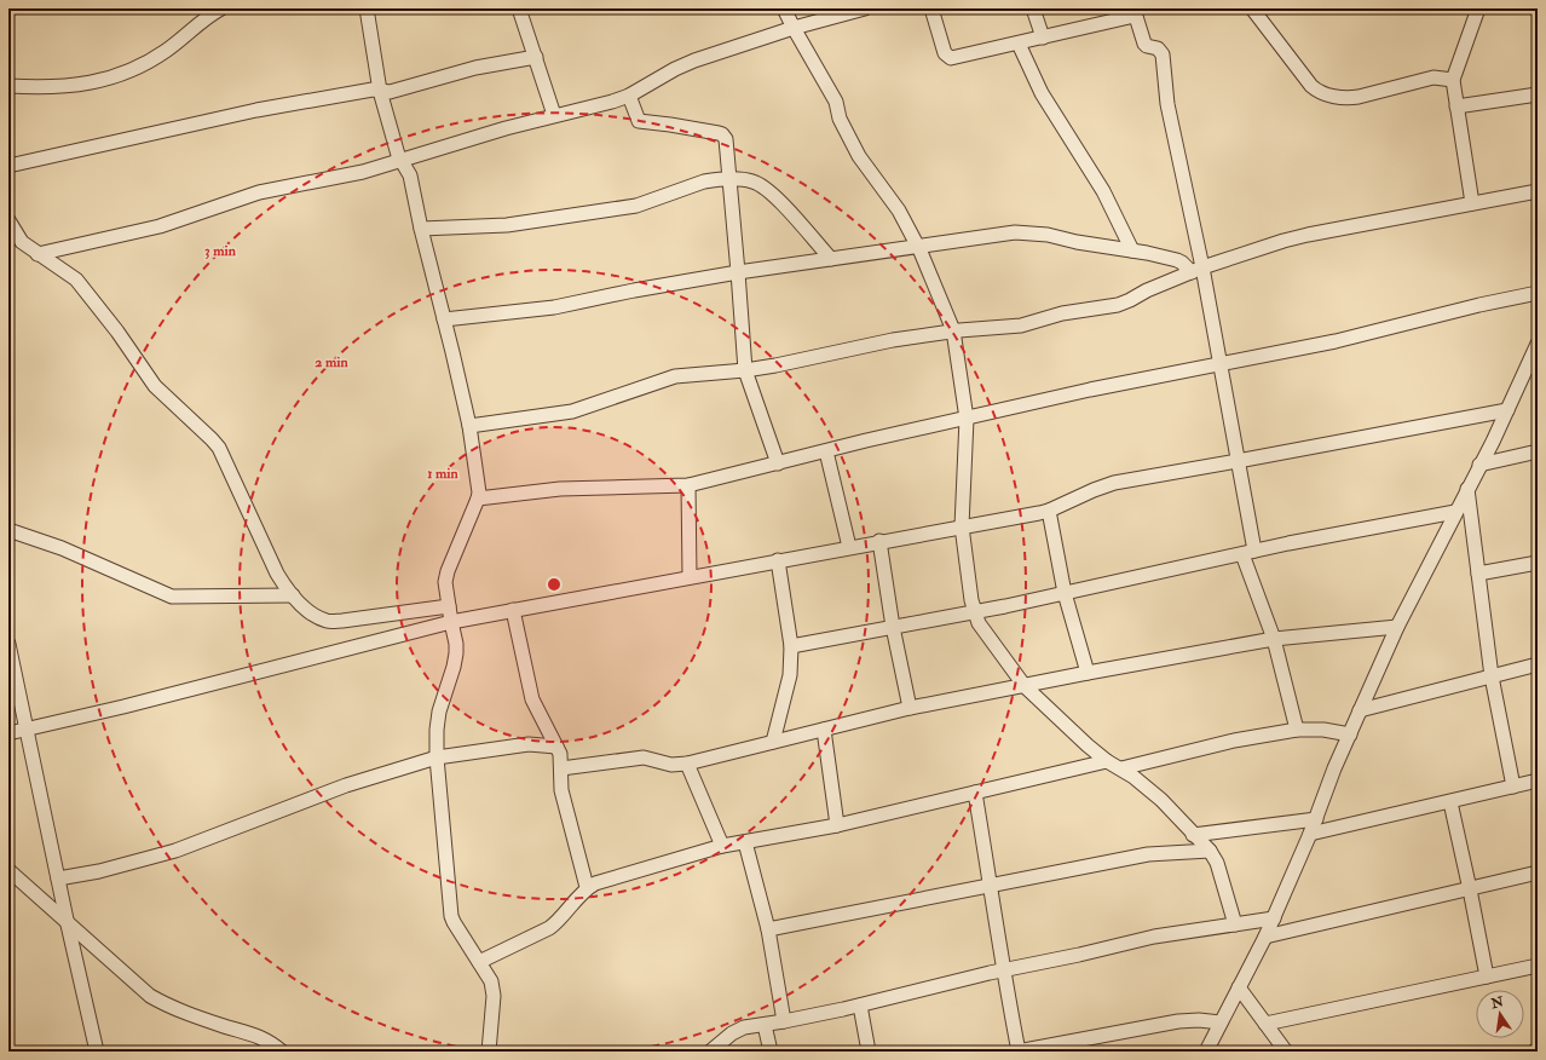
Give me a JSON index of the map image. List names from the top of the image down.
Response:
{
  "north": "top",
  "rings": ["3 min", "2 min", "1 min"]
}
